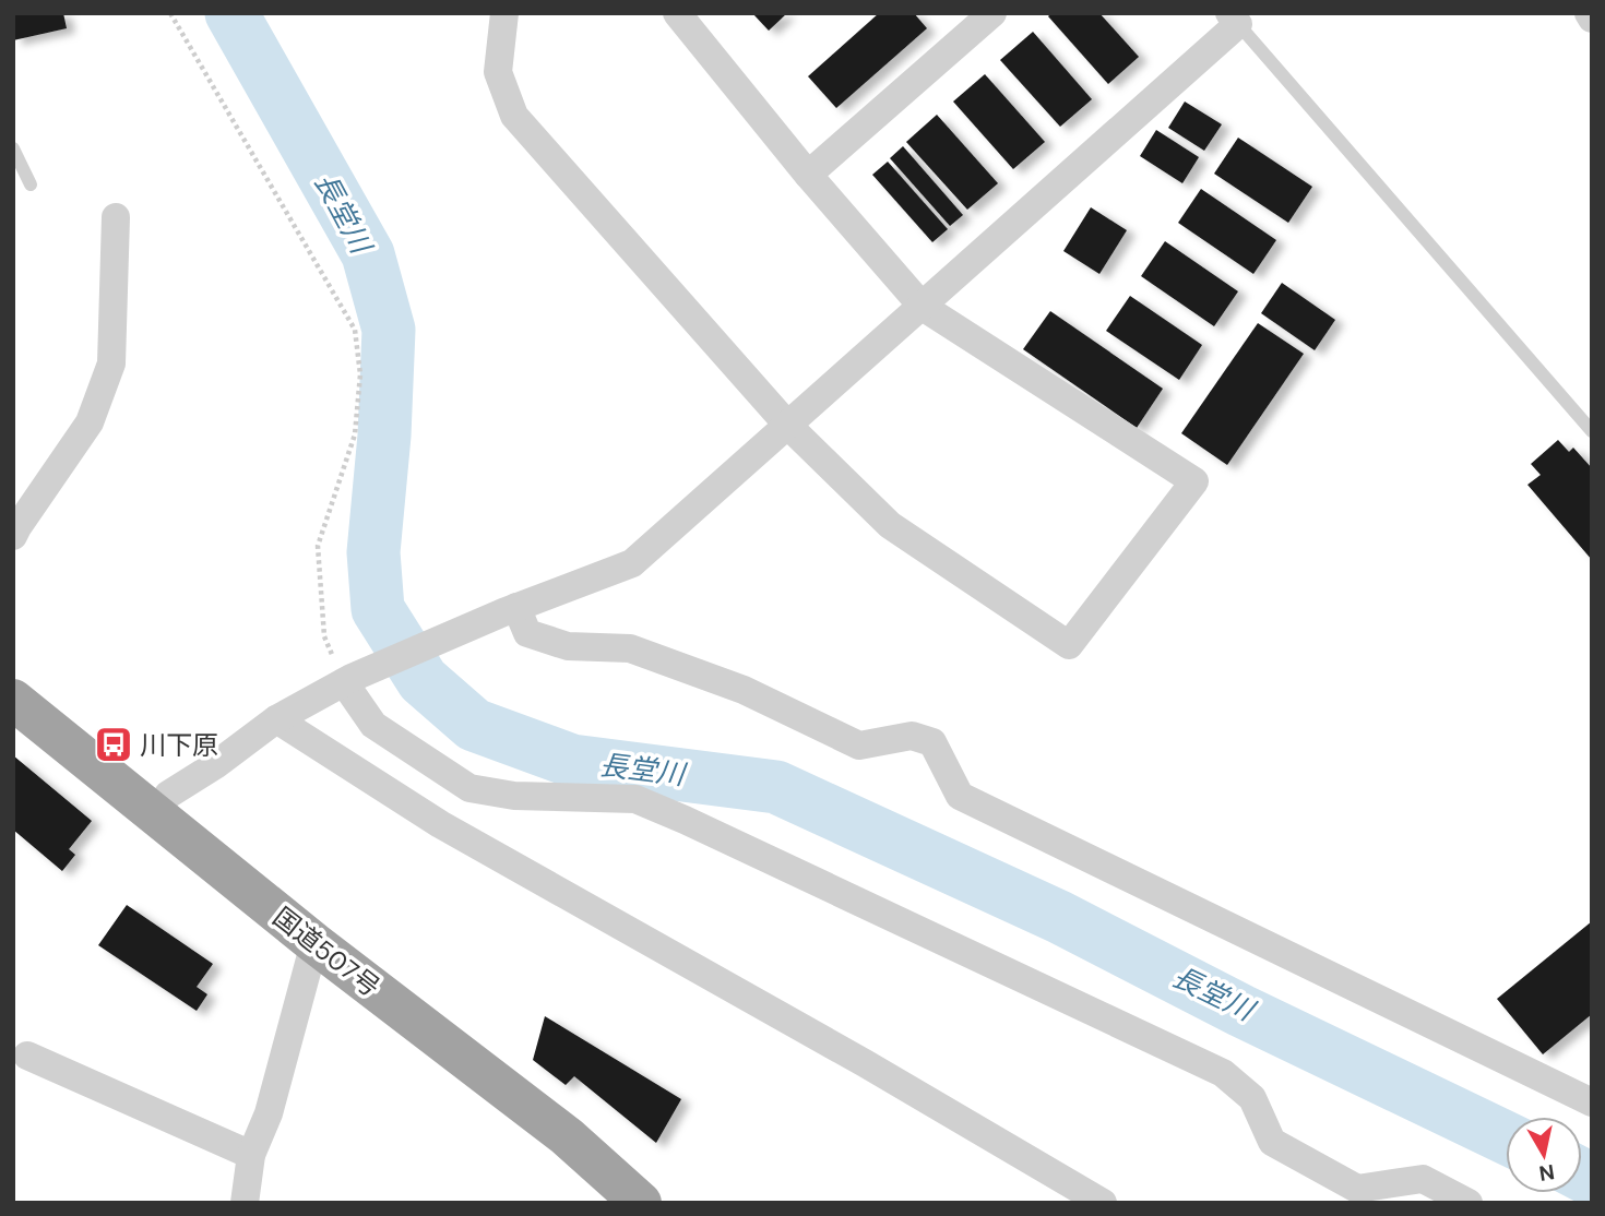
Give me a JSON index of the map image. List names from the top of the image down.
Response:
{
  "streets": {
    "highway": ["国道507号"]
  },
  "water": ["長堂川"],
  "places": {
    "bus stop": ["川下原"]
  },
  "north": "bottom"
}
